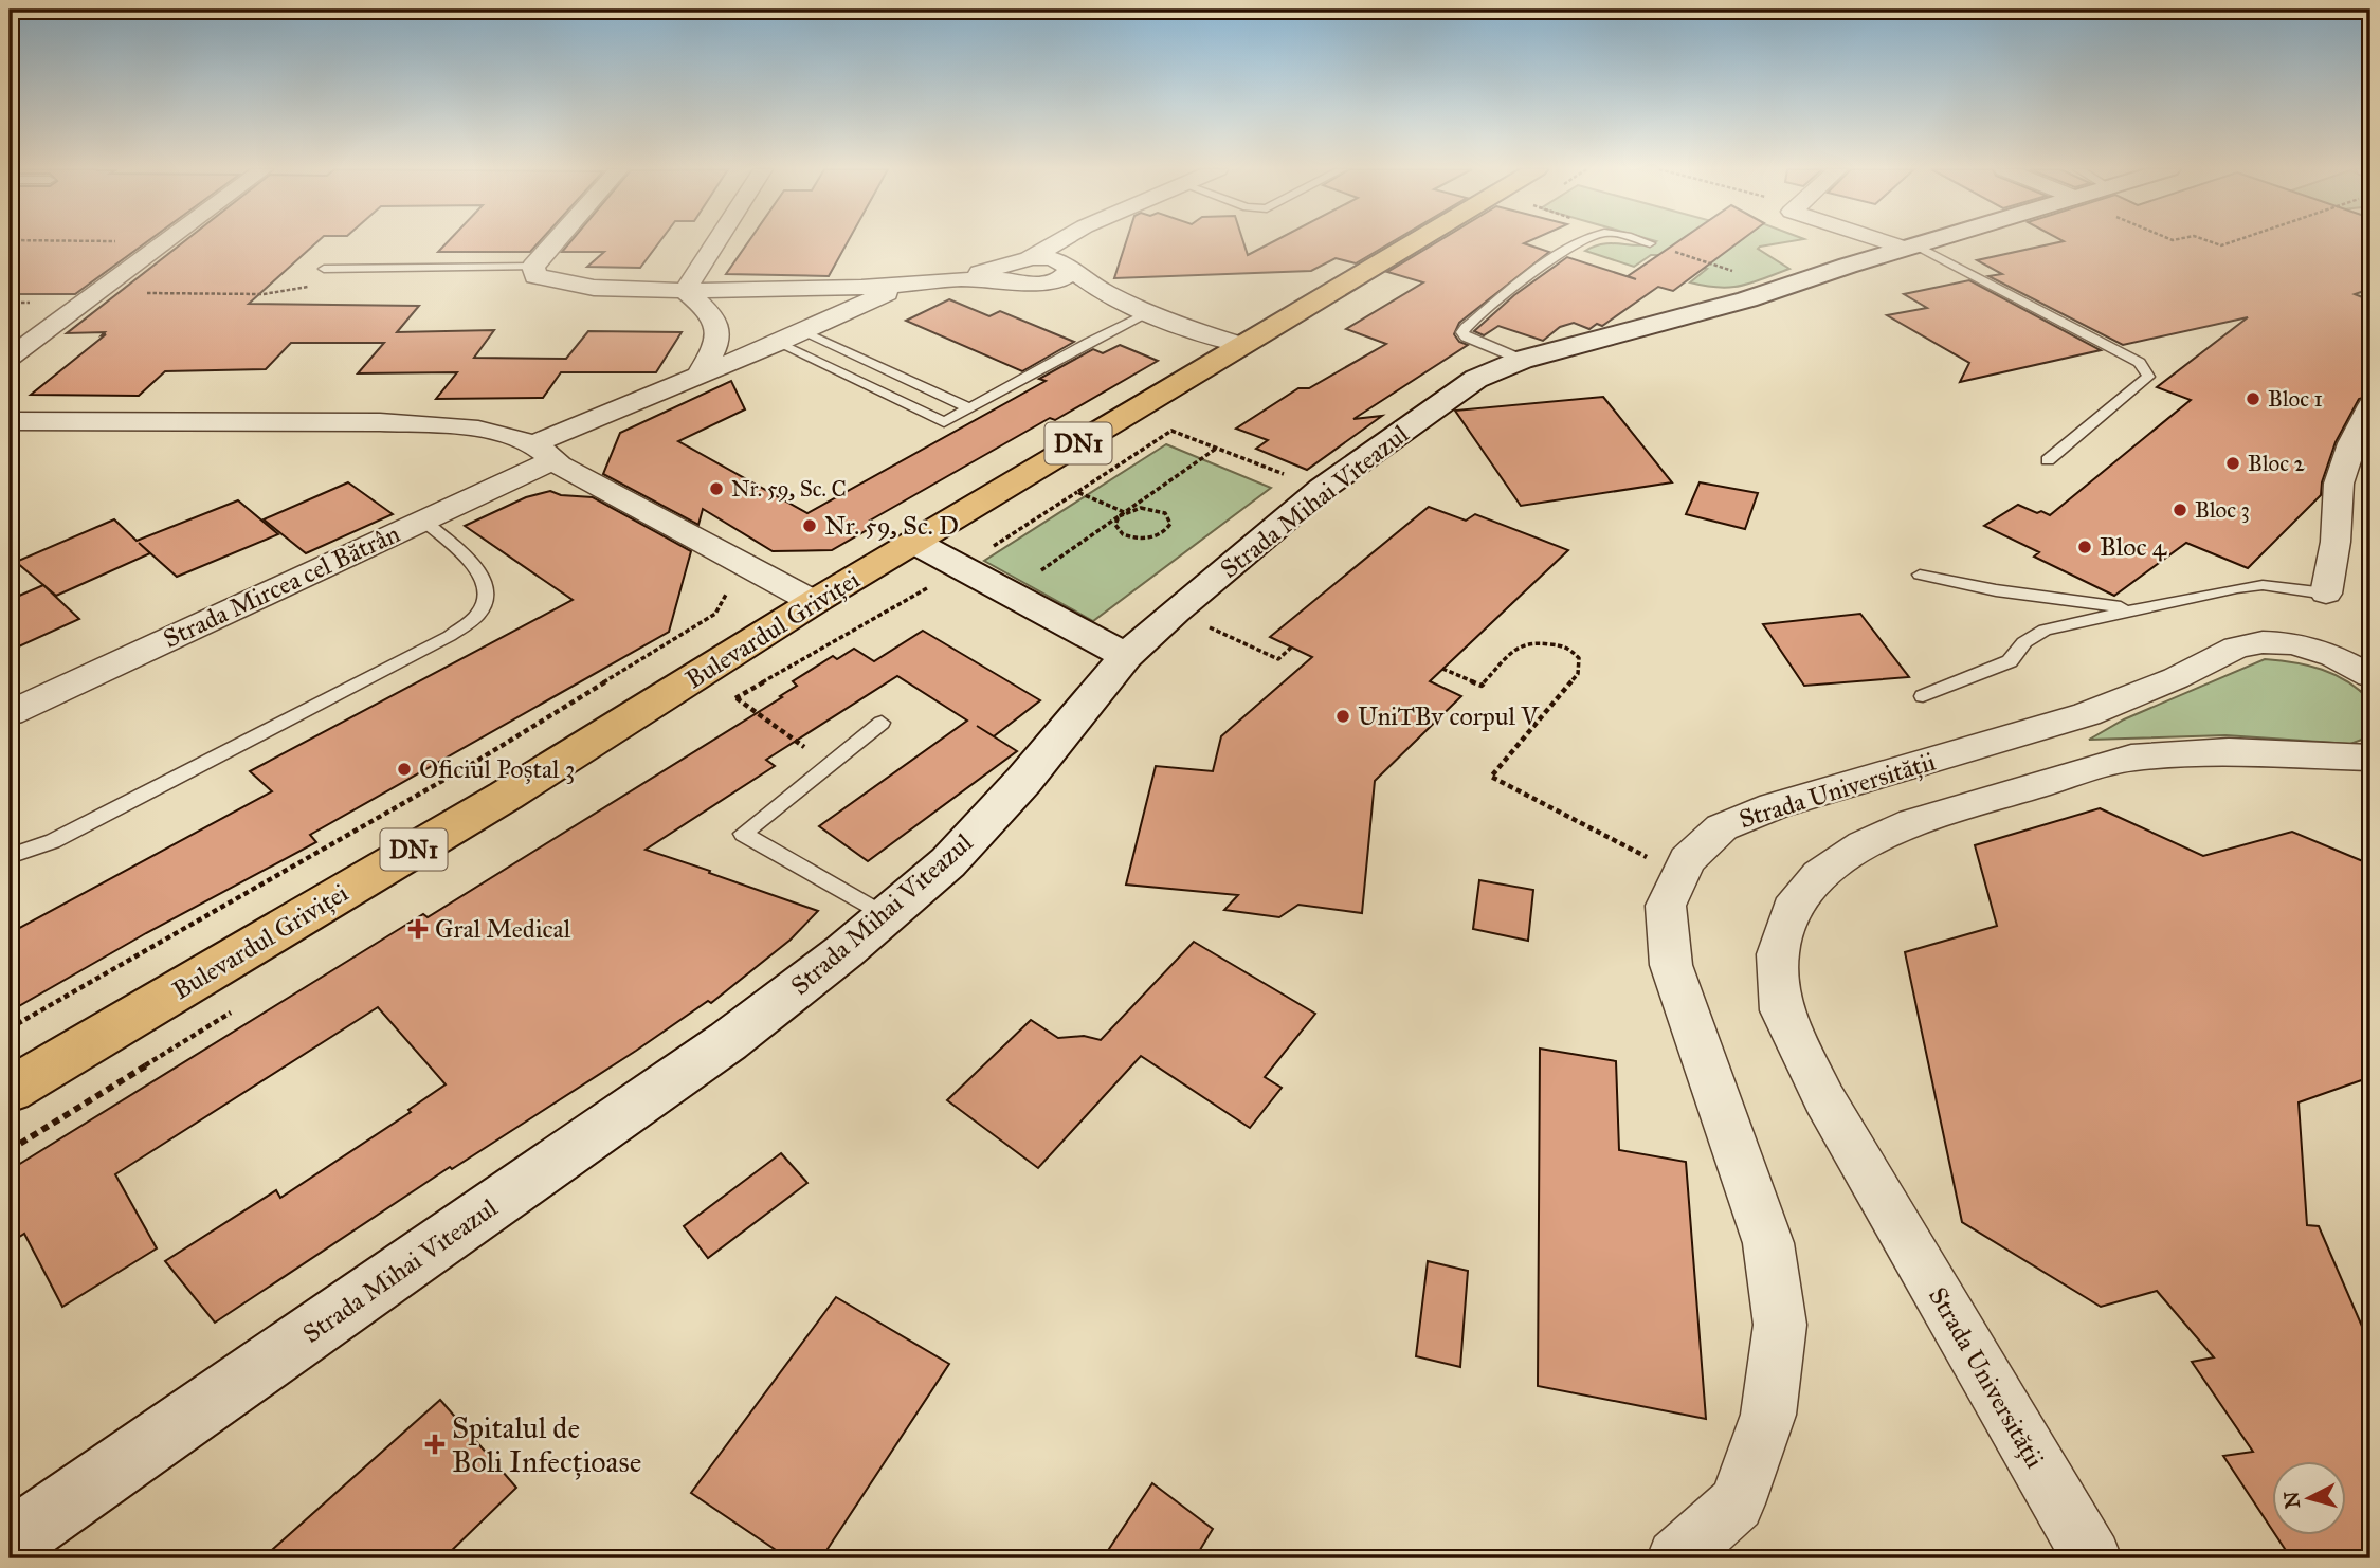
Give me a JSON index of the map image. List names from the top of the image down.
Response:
{
  "streets": {
    "main road": ["DN1", "Bulevardul Griviței"],
    "street": ["Strada Mihai Viteazul", "Strada Mircea cel Bătrân", "Strada Universității"]
  },
  "places": {
    "other": [
      "Bloc 1",
      "Bloc 2",
      "Nr. 59, Sc. C",
      "Bloc 3",
      "Nr. 59, Sc. D",
      "Bloc 4",
      "UniTBv corpul V",
      "Oficiul Poștal 3"
    ],
    "health": ["Gral Medical", "Spitalul de Boli Infecțioase"]
  },
  "north": "left"
}
